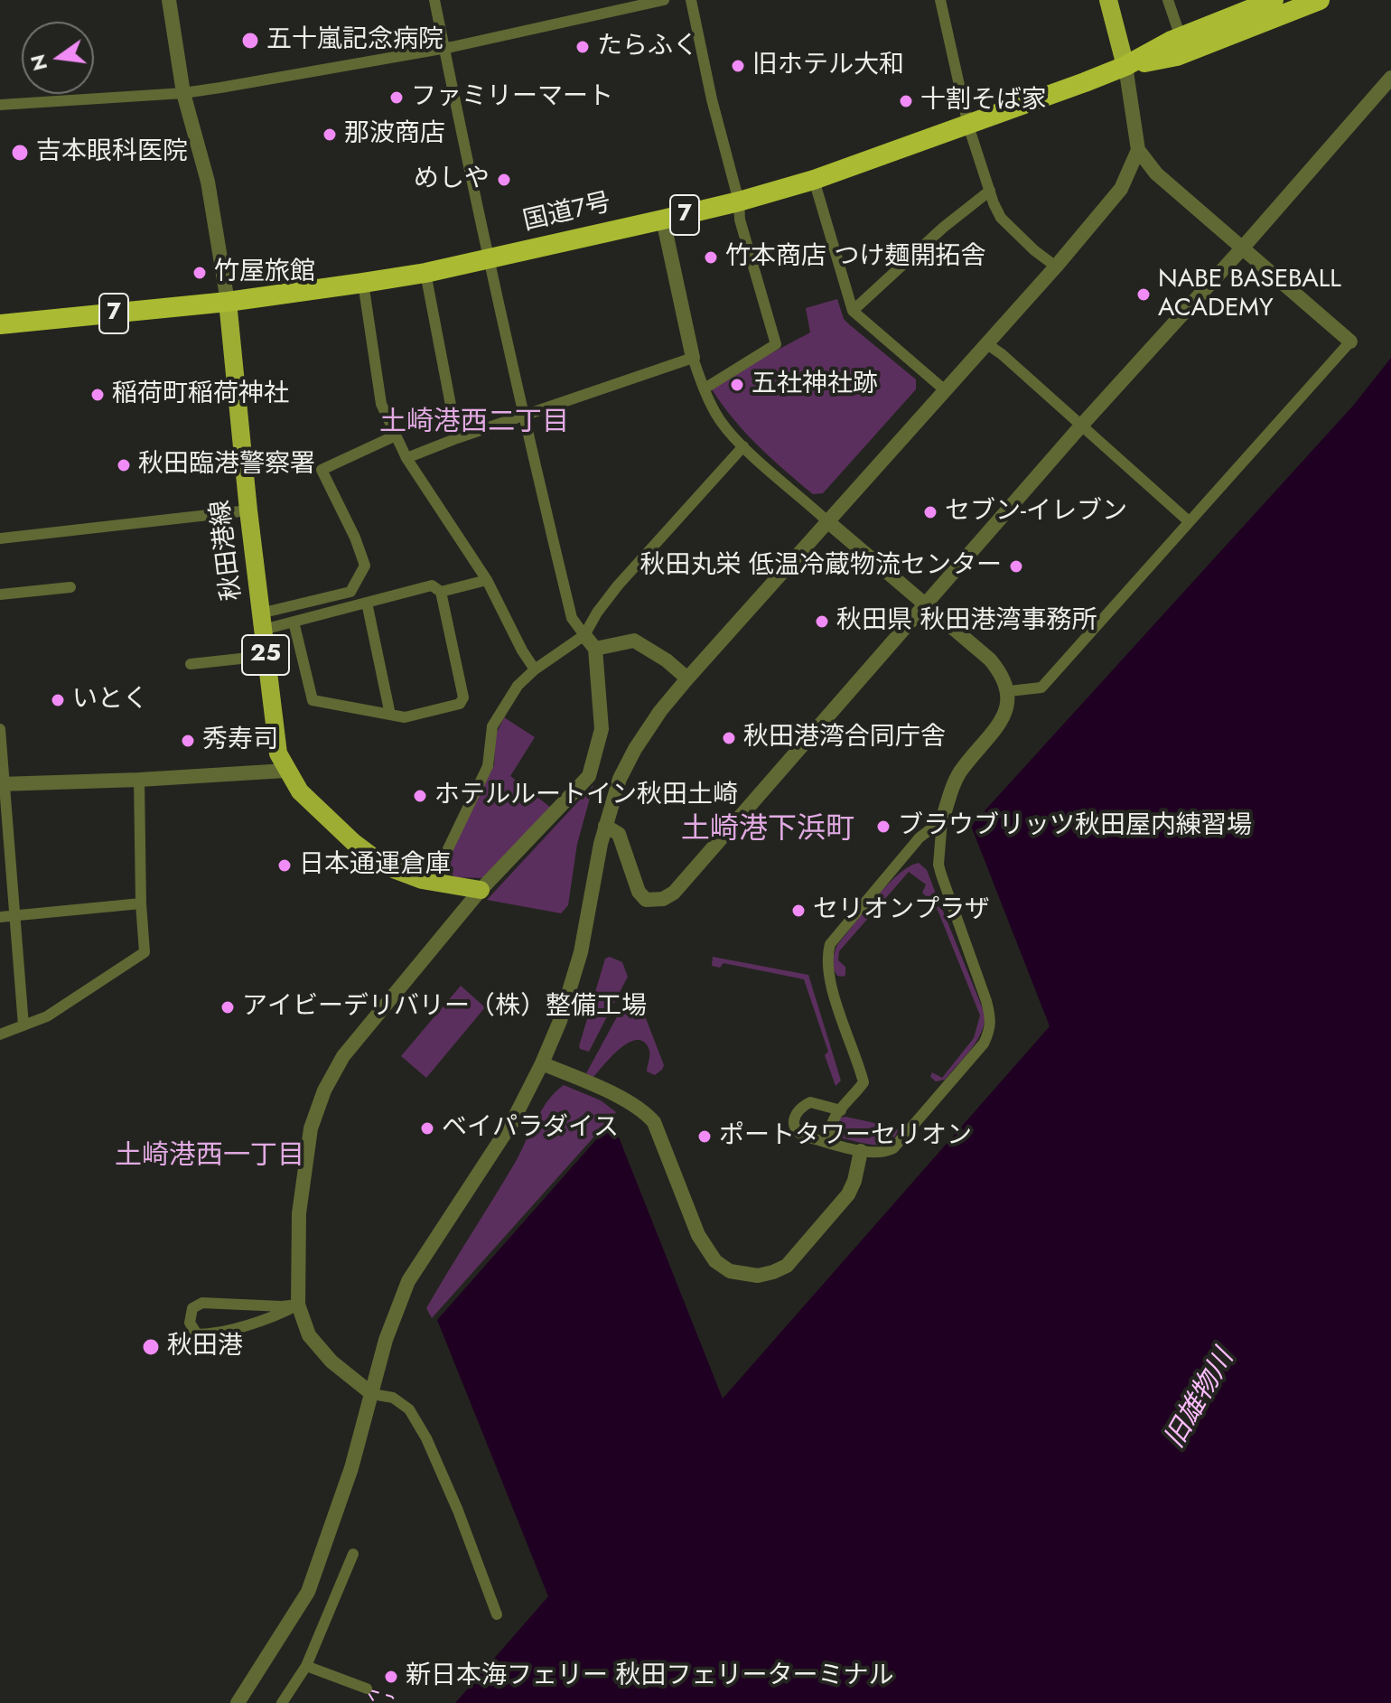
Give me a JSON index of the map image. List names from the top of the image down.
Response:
{
  "streets": {
    "highway": ["国道7号", "7"],
    "main road": ["秋田港線", "25"]
  },
  "crossings": [
    ["国道7号", "7"],
    ["国道7号", "秋田港線"]
  ],
  "districts": ["土崎港西二丁目", "土崎港下浜町", "土崎港西一丁目"],
  "water": ["旧雄物川"],
  "places": [
    "五十嵐記念病院",
    "たらふく",
    "旧ホテル大和",
    "ファミリーマート",
    "十割そば家",
    "那波商店",
    "吉本眼科医院",
    "めしや",
    "竹本商店 つけ麺開拓舎",
    "竹屋旅館",
    "NABE BASEBALL ACADEMY",
    "五社神社跡",
    "稲荷町稲荷神社",
    "秋田臨港警察署",
    "セブン-イレブン",
    "秋田丸栄 低温冷蔵物流センター",
    "秋田県 秋田港湾事務所",
    "いとく",
    "秋田港湾合同庁舎",
    "秀寿司",
    "ホテルルートイン秋田土崎",
    "ブラウブリッツ秋田屋内練習場",
    "日本通運倉庫",
    "セリオンプラザ",
    "アイビーデリバリー（株）整備工場",
    "ベイパラダイス",
    "ポートタワーセリオン",
    "秋田港",
    "新日本海フェリー 秋田フェリーターミナル"
  ],
  "north": "left"
}
